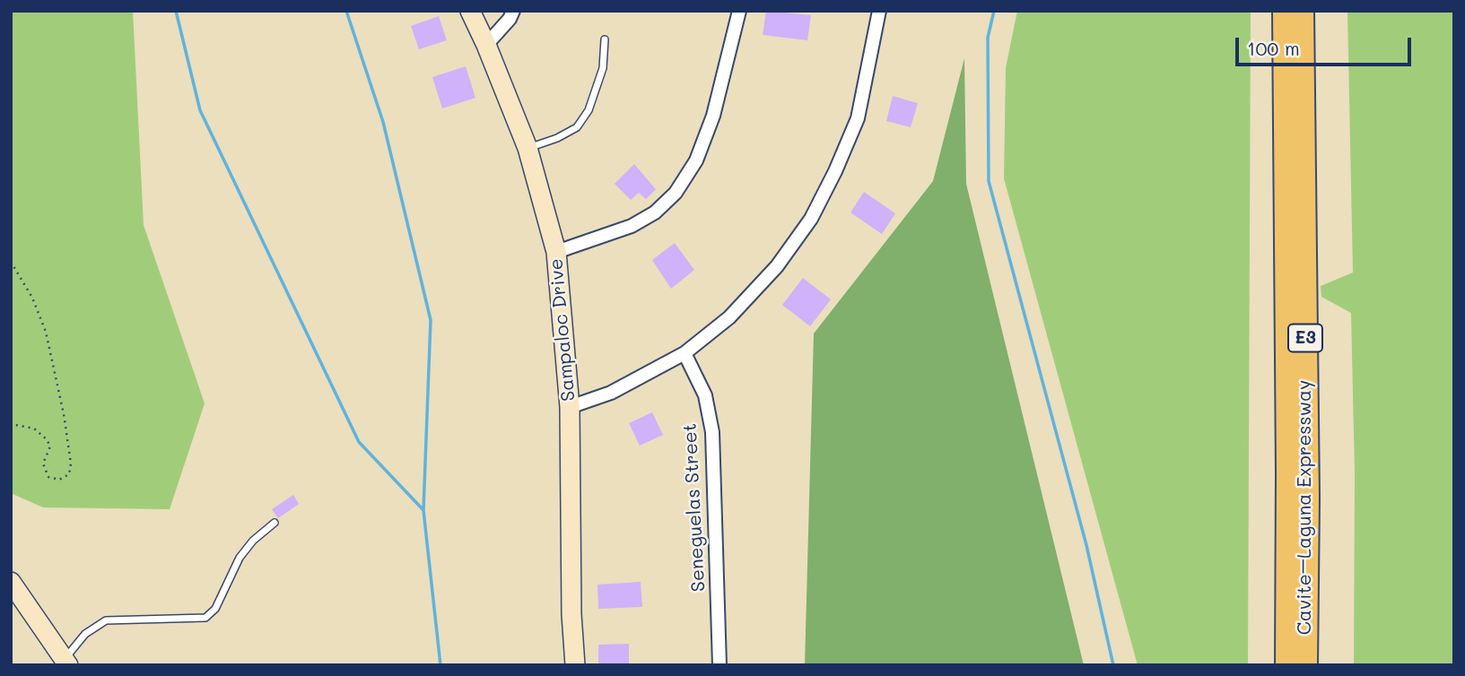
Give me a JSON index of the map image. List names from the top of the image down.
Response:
{
  "streets": {
    "highway": ["E3", "Cavite–Laguna Expressway"],
    "street": ["Sampaloc Drive", "Seneguelas Street"]
  },
  "scale_bar": "100 m"
}
